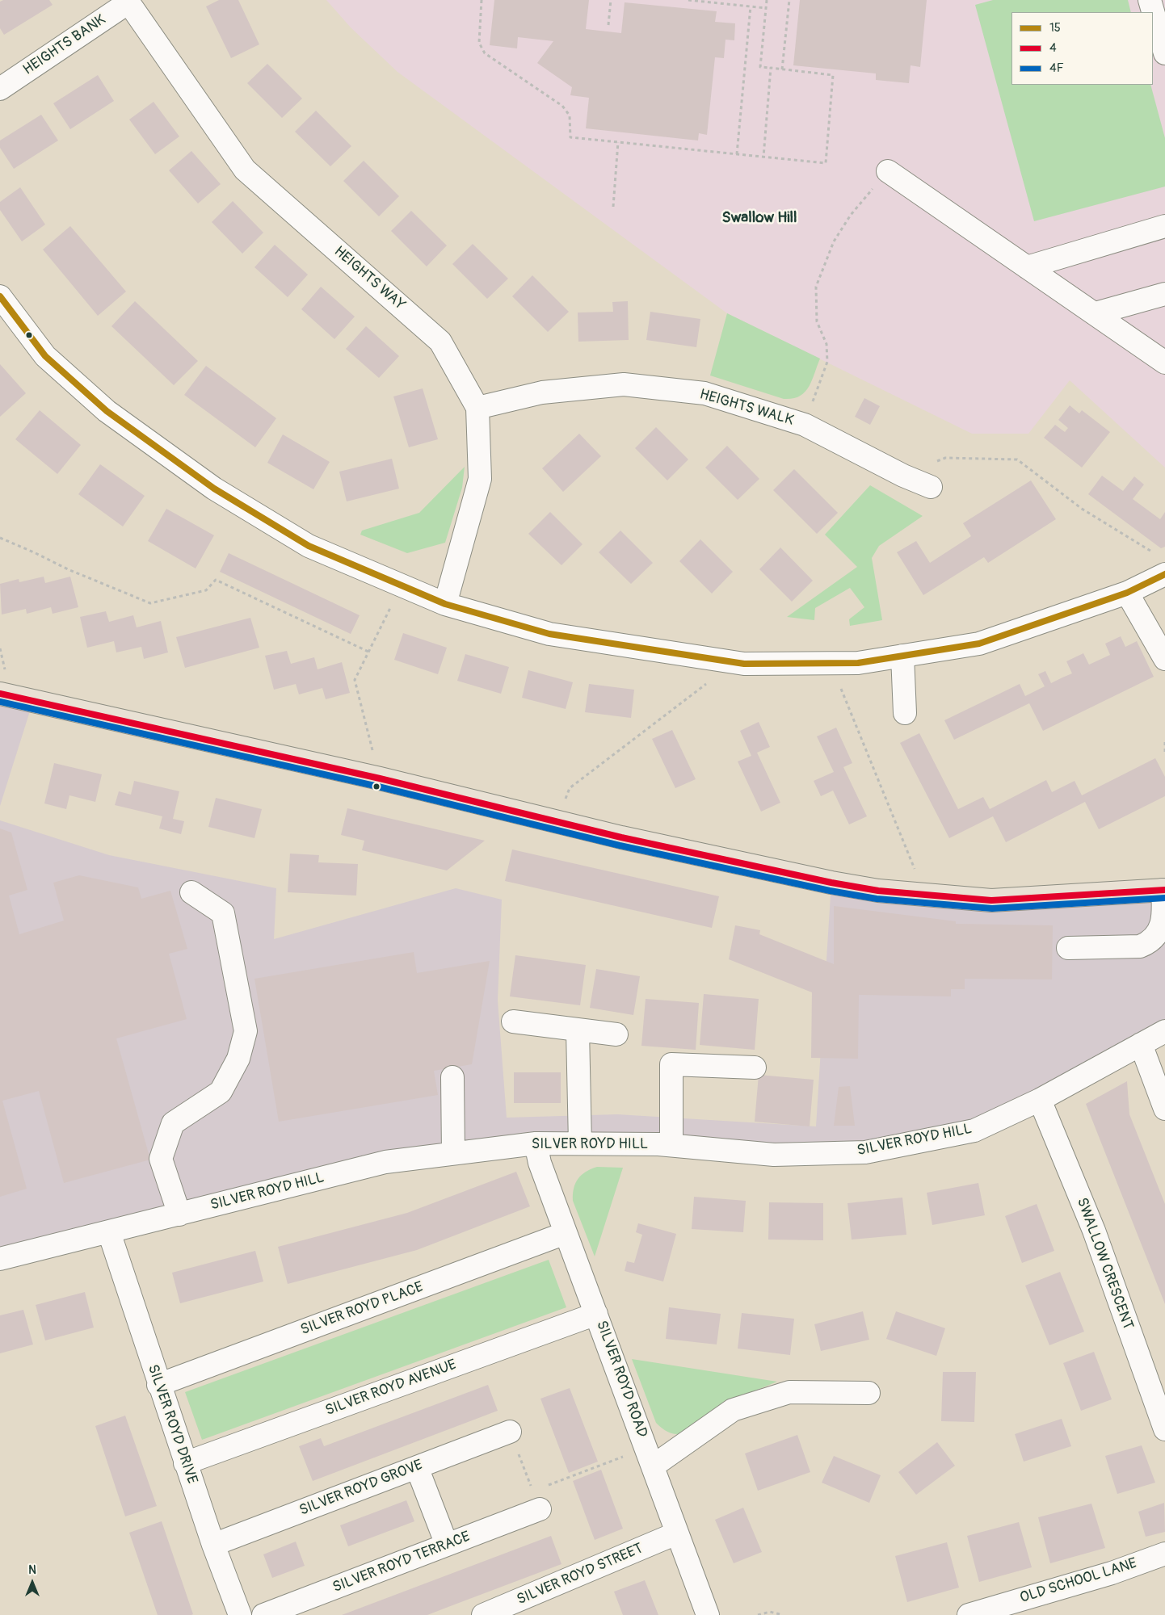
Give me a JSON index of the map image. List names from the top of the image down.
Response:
{
  "streets": {
    "street": [
      "HEIGHTS BANK",
      "HEIGHTS WAY",
      "HEIGHTS WALK",
      "SILVER ROYD HILL",
      "SWALLOW CRESCENT",
      "SILVER ROYD PLACE",
      "SILVER ROYD ROAD",
      "SILVER ROYD AVENUE",
      "SILVER ROYD DRIVE",
      "SILVER ROYD GROVE",
      "SILVER ROYD TERRACE",
      "SILVER ROYD STREET",
      "OLD SCHOOL LANE"
    ]
  },
  "crossings": [
    ["HEIGHTS BANK", "HEIGHTS WAY"],
    ["HEIGHTS WAY", "HEIGHTS WALK"],
    ["SILVER ROYD HILL", "SWALLOW CRESCENT"],
    ["SILVER ROYD HILL", "SILVER ROYD ROAD"],
    ["SILVER ROYD HILL", "SILVER ROYD DRIVE"],
    ["SILVER ROYD PLACE", "SILVER ROYD ROAD"],
    ["SILVER ROYD PLACE", "SILVER ROYD DRIVE"],
    ["SILVER ROYD ROAD", "SILVER ROYD AVENUE"],
    ["SILVER ROYD ROAD", "SILVER ROYD STREET"],
    ["SILVER ROYD AVENUE", "SILVER ROYD DRIVE"],
    ["SILVER ROYD DRIVE", "SILVER ROYD GROVE"]
  ],
  "districts": ["Swallow Hill"],
  "lines": ["transit line 15", "transit line 4", "transit line 4F"],
  "legend": ["15", "4", "4F"],
  "north": "top"
}
